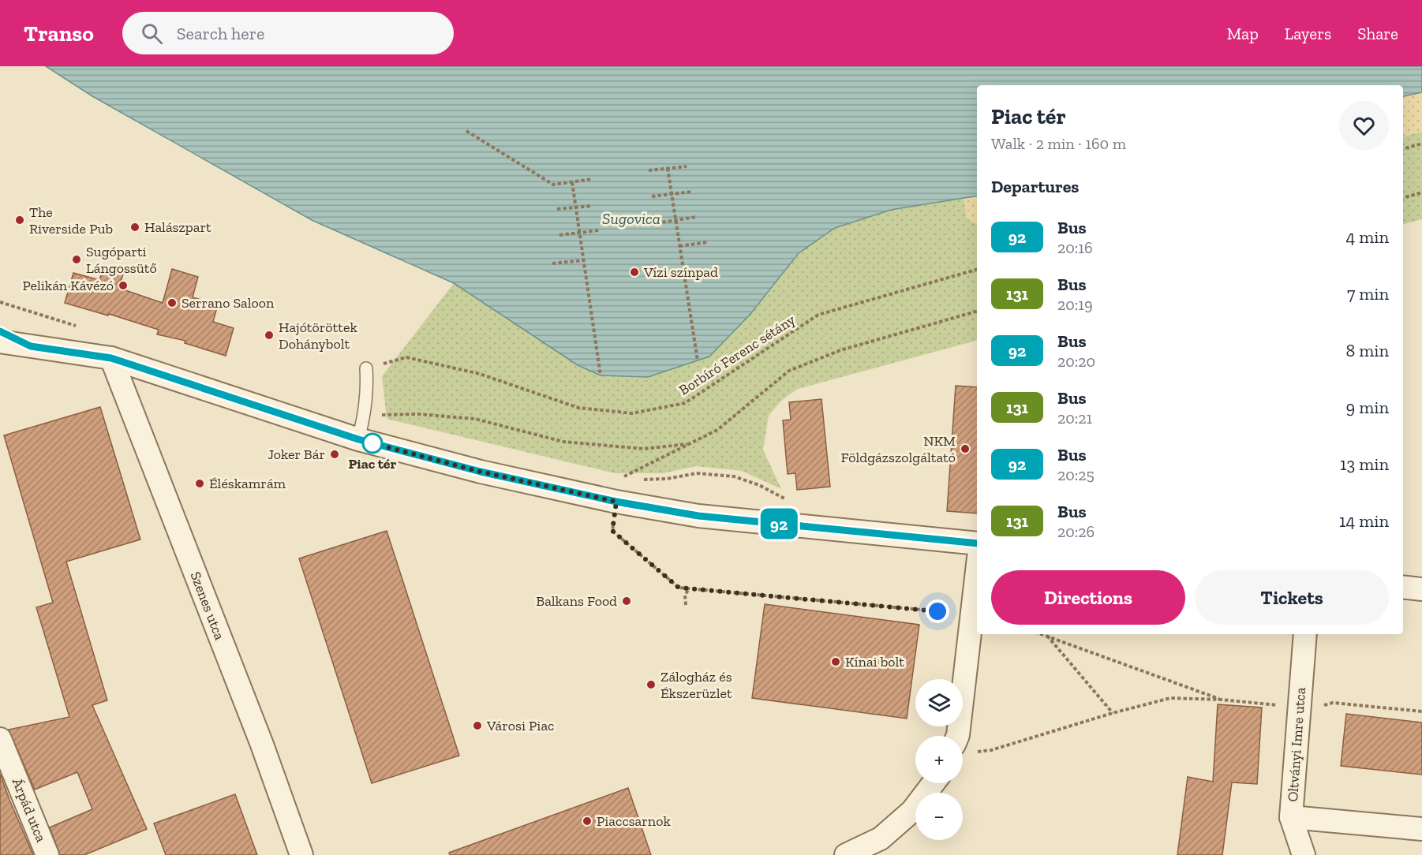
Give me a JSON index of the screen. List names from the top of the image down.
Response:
{
  "streets": {
    "street": ["Szenes utca", "Oltványi Imre utca", "Árpád utca"],
    "path": ["Borbíró Ferenc sétány"]
  },
  "water": ["Sugovica"],
  "places": [
    "The Riverside Pub",
    "Halászpart",
    "Sugóparti Lángossütő",
    "Vízi színpad",
    "Pelikán Kávézó",
    "Serrano Saloon",
    "Hajótöröttek Dohánybolt",
    "Piac tér",
    "NKM Földgázszolgáltató",
    "Joker Bár",
    "Éléskamrám",
    "Balkans Food",
    "Kínai bolt",
    "Zálogház és Ékszerüzlet",
    "Városi Piac",
    "Piaccsarnok"
  ],
  "lines": ["bus line 92"],
  "page": {
    "header": "Transo",
    "search": "Search here",
    "nav": ["Map", "Layers", "Share"],
    "on_map": "92",
    "heading": [
      ["Piac tér", "Walk · 2 min · 160 m"],
      "Departures"
    ],
    "list": [
      {
        "mark": "92",
        "name": "Bus",
        "note": "20:16",
        "value": "4 min"
      },
      {
        "mark": "131",
        "name": "Bus",
        "note": "20:19",
        "value": "7 min"
      },
      {
        "mark": "92",
        "name": "Bus",
        "note": "20:20",
        "value": "8 min"
      },
      {
        "mark": "131",
        "name": "Bus",
        "note": "20:21",
        "value": "9 min"
      },
      {
        "mark": "92",
        "name": "Bus",
        "note": "20:25",
        "value": "13 min"
      },
      {
        "mark": "131",
        "name": "Bus",
        "note": "20:26",
        "value": "14 min"
      }
    ],
    "buttons": ["Directions", "Tickets"],
    "map_buttons": ["+", "−"]
  }
}
